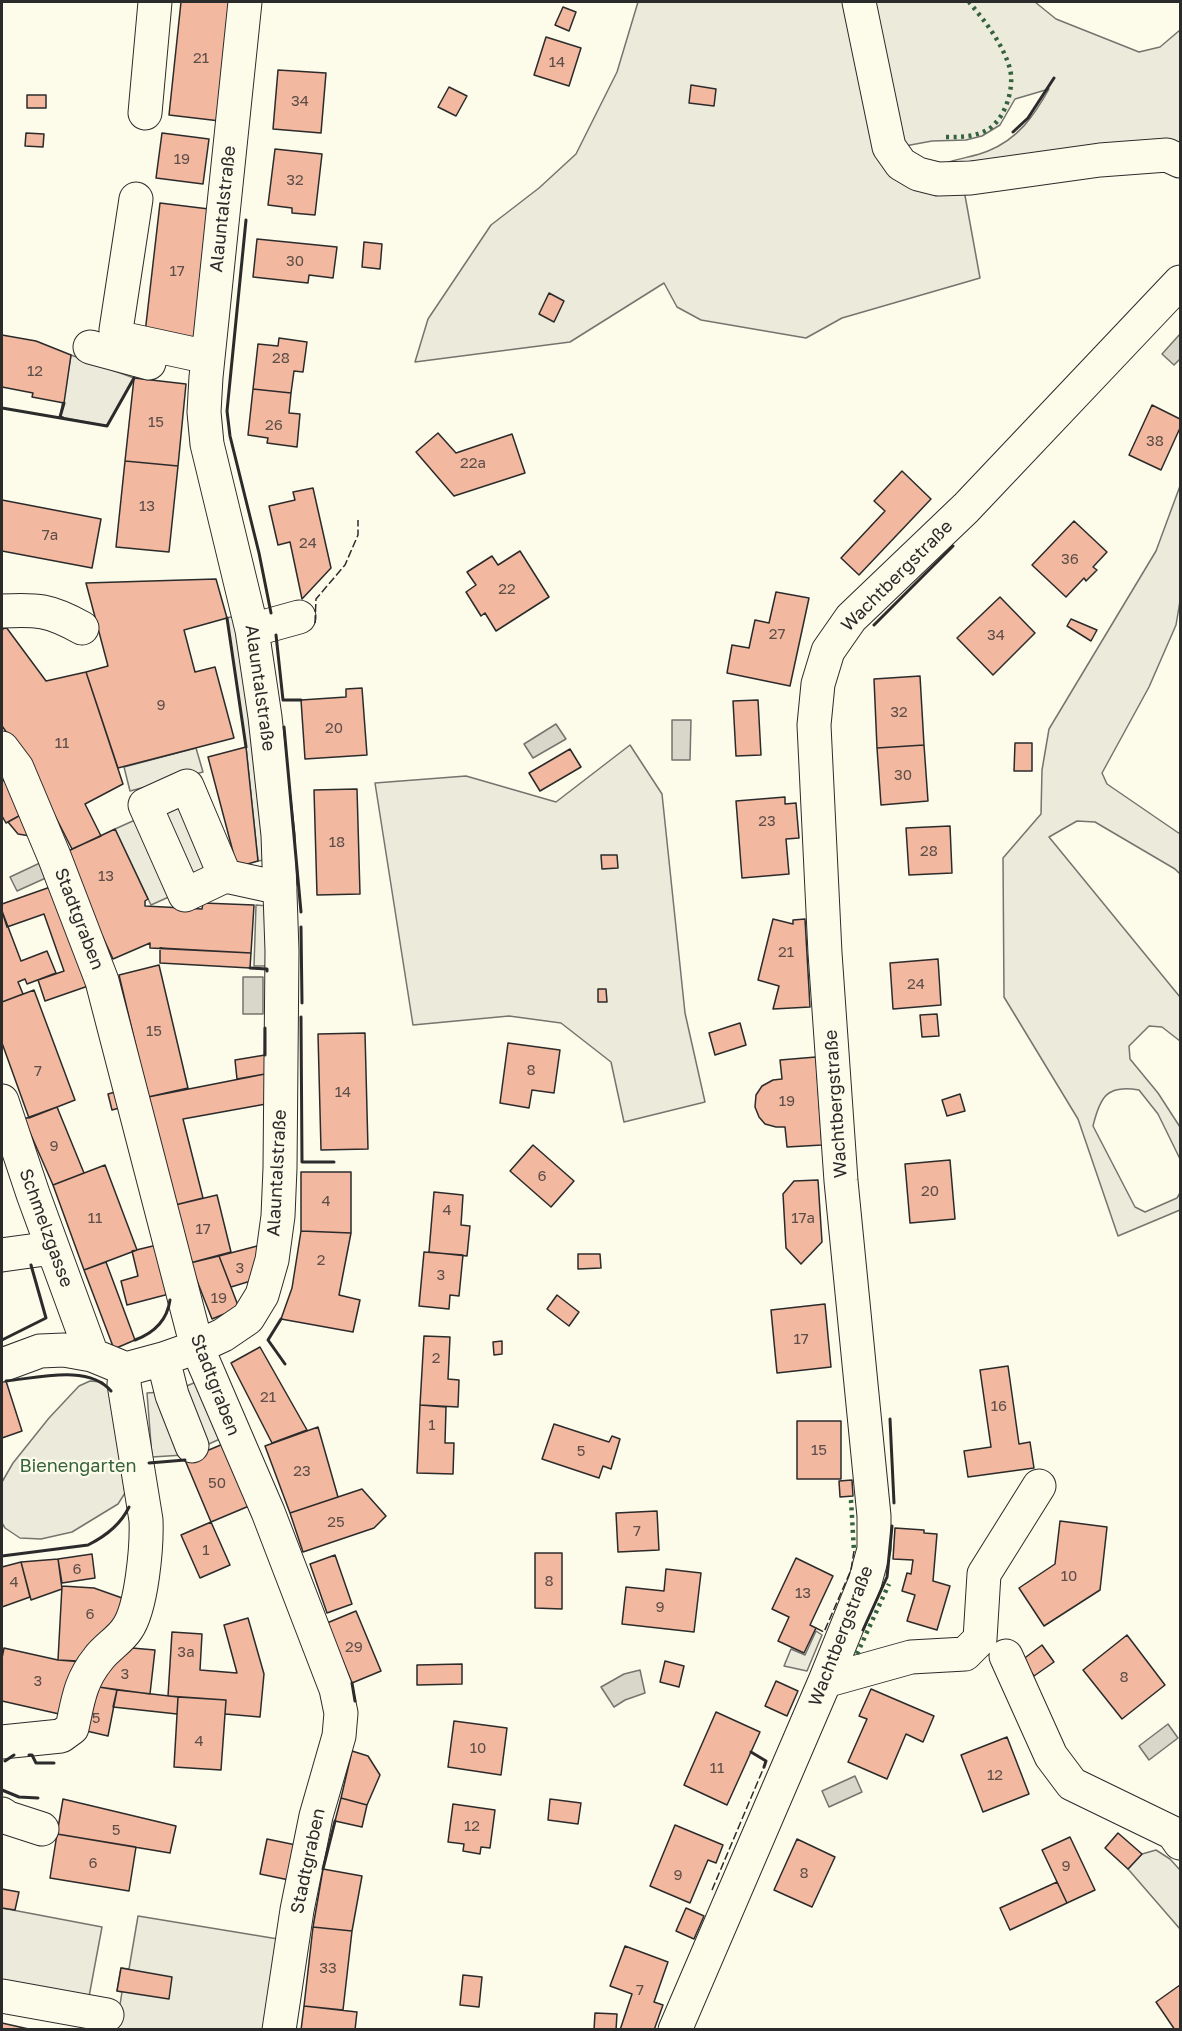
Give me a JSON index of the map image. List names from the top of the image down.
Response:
{
  "streets": {
    "street": [
      "Alauntalstraße",
      "Wachtbergstraße",
      "Stadtgraben",
      "Schmelzgasse"
    ]
  },
  "crossings": [
    ["Alauntalstraße", "Stadtgraben"]
  ],
  "parks": ["Bienengarten"],
  "house_numbers": [
    "21",
    "14",
    "34",
    "19",
    "32",
    "30",
    "17",
    "28",
    "12",
    "15",
    "26",
    "38",
    "22a",
    "13",
    "7a",
    "24",
    "36",
    "22",
    "27",
    "34",
    "9",
    "32",
    "20",
    "11",
    "30",
    "23",
    "18",
    "28",
    "13",
    "21",
    "24",
    "15",
    "8",
    "7",
    "14",
    "19",
    "9",
    "6",
    "20",
    "4",
    "4",
    "11",
    "17a",
    "17",
    "2",
    "3",
    "3",
    "19",
    "17",
    "2",
    "21",
    "16",
    "1",
    "15",
    "5",
    "23",
    "50",
    "25",
    "7",
    "1",
    "6",
    "10",
    "8",
    "4",
    "13",
    "9",
    "6",
    "29",
    "3a",
    "3",
    "8",
    "3",
    "5",
    "4",
    "10",
    "11",
    "12",
    "12",
    "5",
    "6",
    "9",
    "8",
    "9",
    "33",
    "7"
  ]
}
